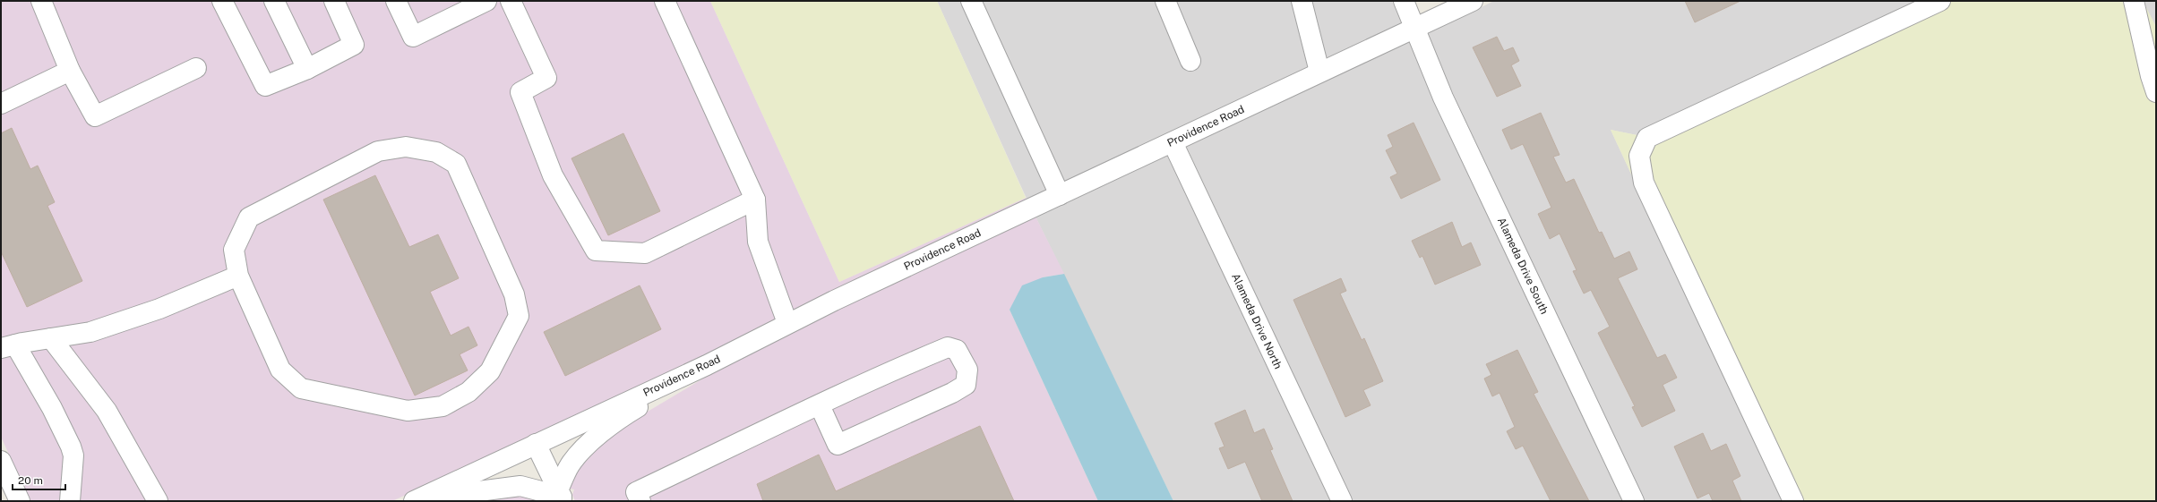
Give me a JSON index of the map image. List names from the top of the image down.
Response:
{
  "streets": {
    "street": ["Providence Road", "Alameda Drive South", "Alameda Drive North"]
  },
  "crossings": [
    ["Providence Road", "Alameda Drive South"],
    ["Providence Road", "Alameda Drive North"]
  ],
  "scale_bar": "20 m"
}
